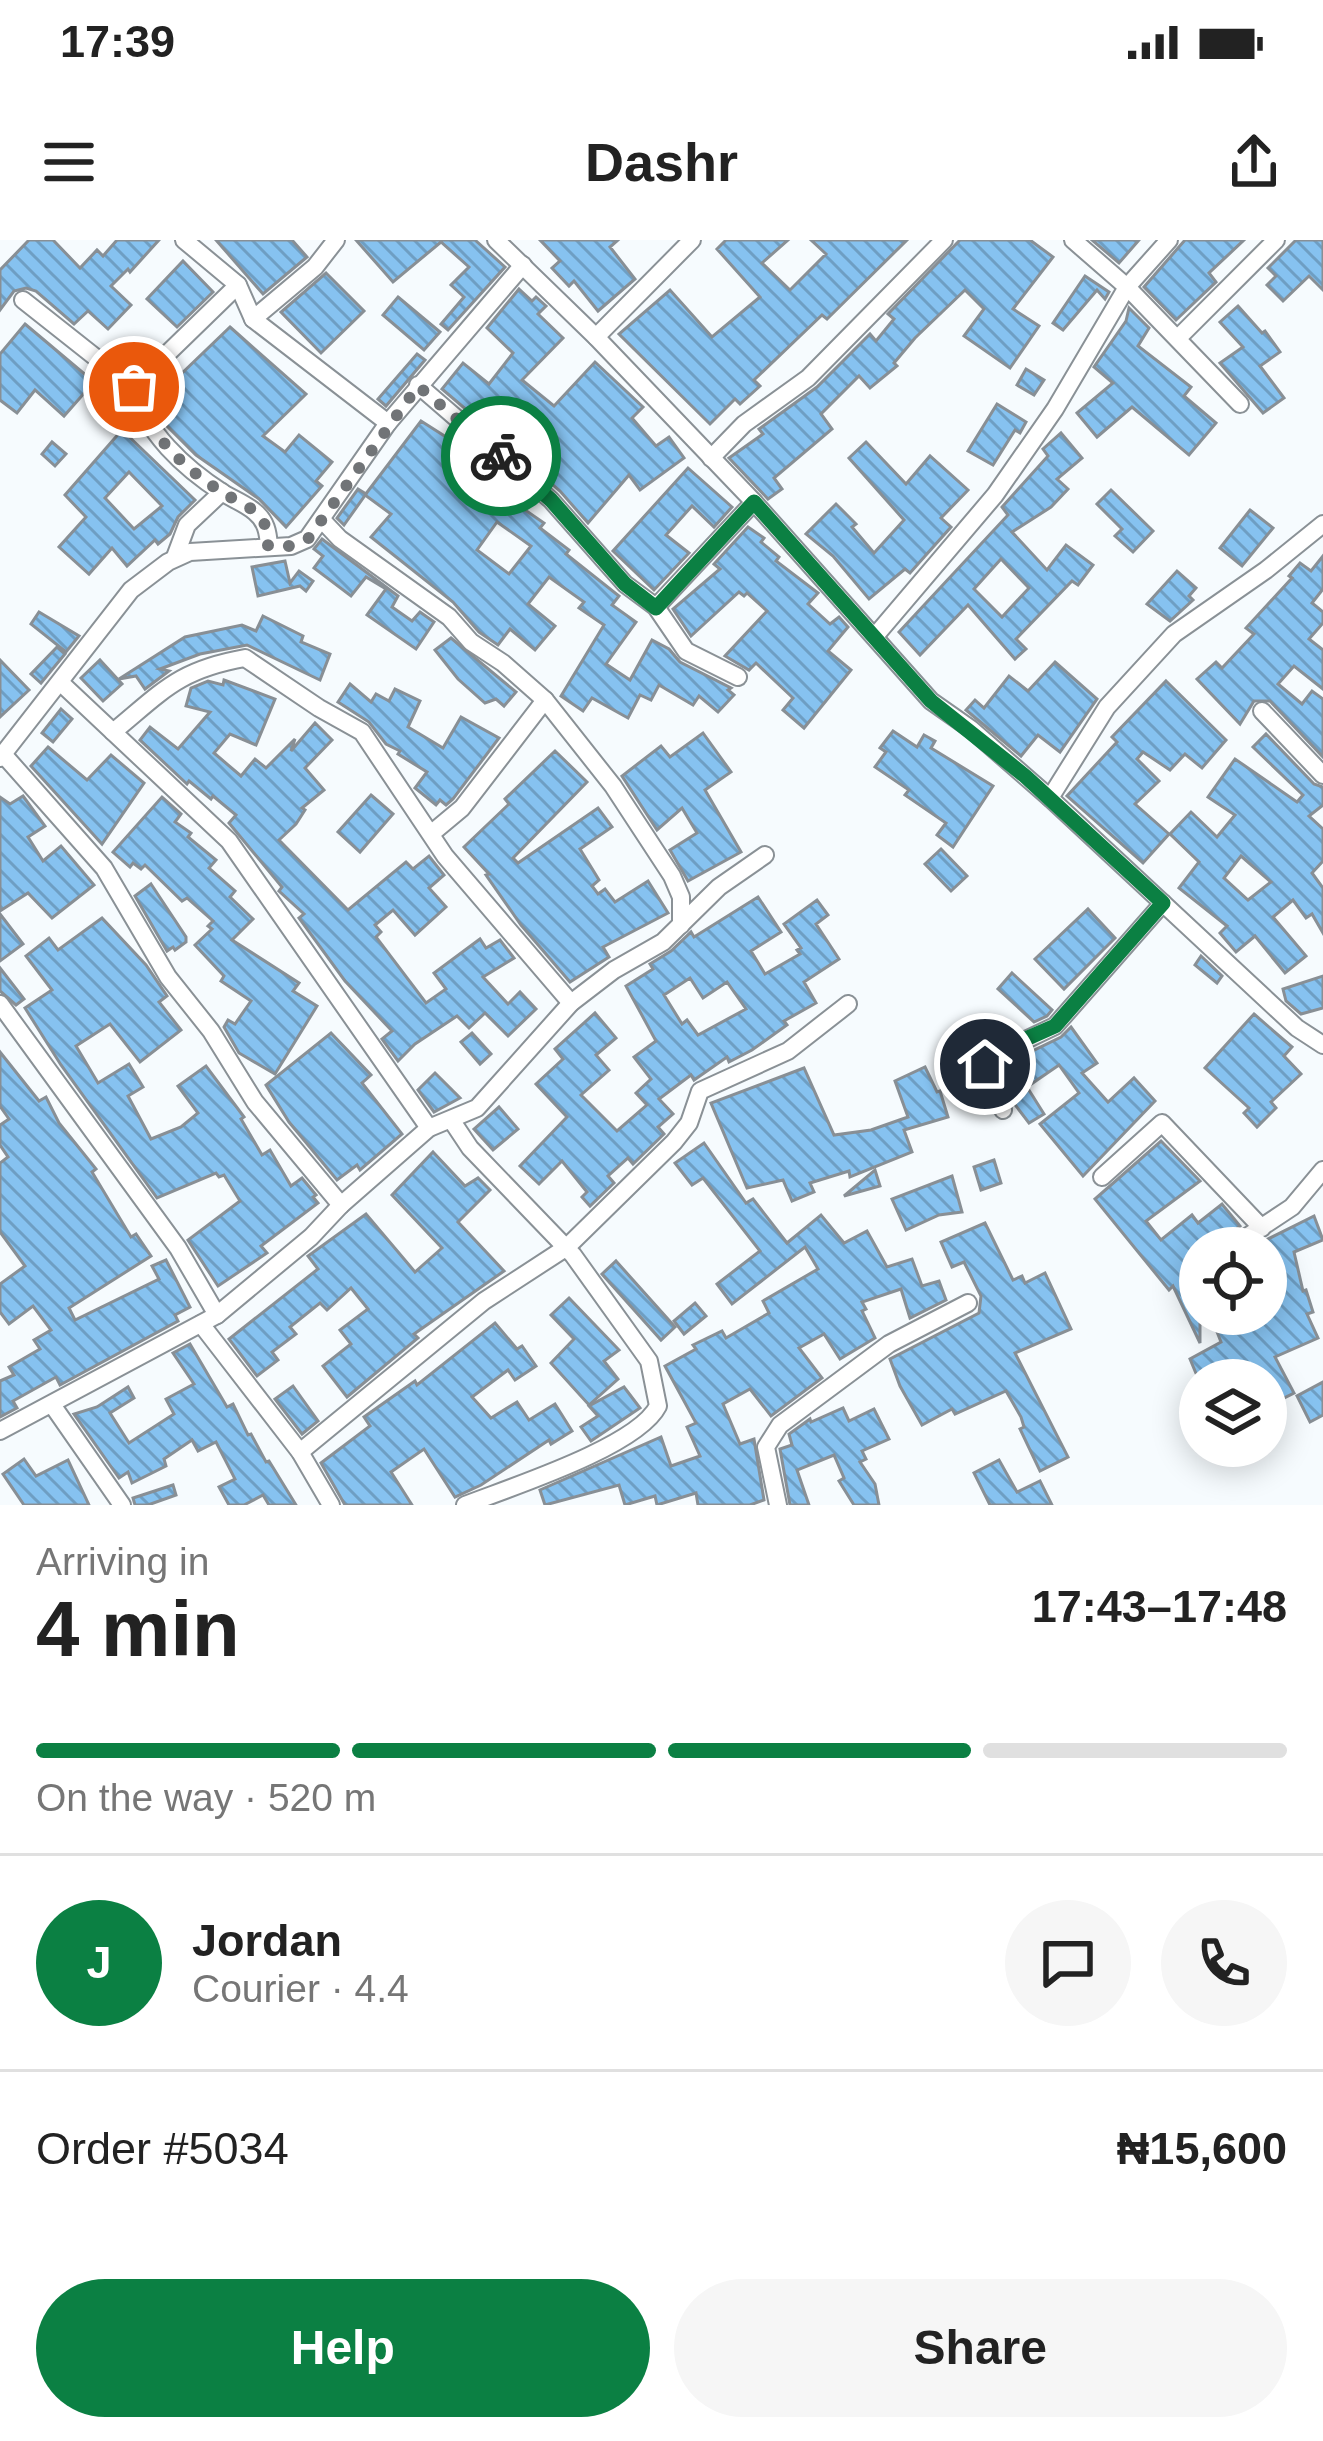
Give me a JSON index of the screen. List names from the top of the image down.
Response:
{
  "page": {
    "status": "17:39",
    "header": "Dashr",
    "heading": ["4 min", "Arriving in", "17:43–17:48"],
    "panel": [
      "Jordan",
      "Courier · 4.4",
      "Order #5034",
      "₦15,600"
    ],
    "bar": "On the way · 520 m",
    "round": "J",
    "buttons": ["Help", "Share"]
  }
}
